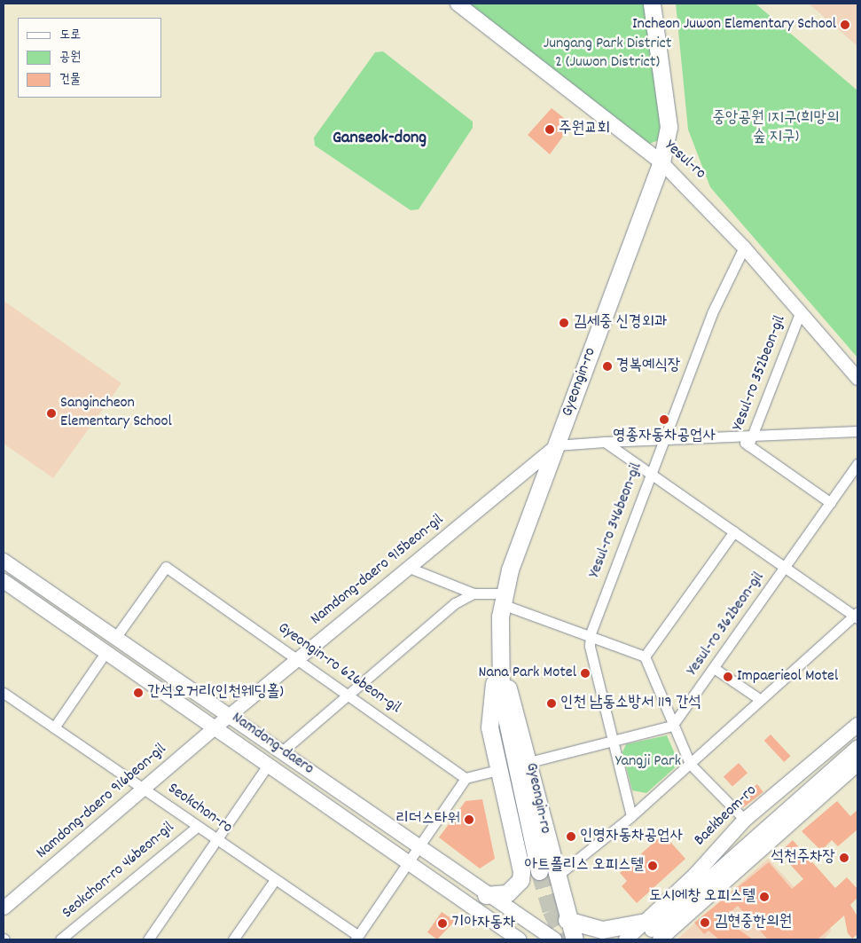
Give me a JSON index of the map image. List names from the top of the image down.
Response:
{
  "streets": {
    "main road": [
      "Yesul-ro",
      "Gyeongin-ro",
      "Namdong-daero",
      "Baekbeom-ro"
    ],
    "street": [
      "Yesul-ro 352beon-gil",
      "Yesul-ro 346beon-gil",
      "Namdong-daero 915beon-gil",
      "Yesul-ro 362beon-gil",
      "Gyeongin-ro 626beon-gil",
      "Namdong-daero 916beon-gil",
      "Seokchon-ro",
      "Seokchon-ro 46beon-gil"
    ]
  },
  "crossings": [
    ["Yesul-ro", "Yesul-ro 352beon-gil"],
    ["Yesul-ro", "Gyeongin-ro"],
    ["Yesul-ro", "Yesul-ro 346beon-gil"],
    ["Gyeongin-ro", "Namdong-daero 915beon-gil"],
    ["Namdong-daero 915beon-gil", "Gyeongin-ro 626beon-gil"],
    ["Namdong-daero 915beon-gil", "Namdong-daero"],
    ["Namdong-daero 915beon-gil", "Namdong-daero 916beon-gil"],
    ["Namdong-daero", "Namdong-daero 916beon-gil"],
    ["Namdong-daero 916beon-gil", "Seokchon-ro"],
    ["Seokchon-ro", "Seokchon-ro 46beon-gil"]
  ],
  "districts": ["Ganseok-dong"],
  "parks": ["Jungang Park District 2 (Juwon District)", "중앙공원 1지구(희망의 숲 지구)", "Yangji Park"],
  "places": [
    "Incheon Juwon Elementary School",
    "주원교회",
    "김세중 신경외과",
    "경복예식장",
    "Sangincheon Elementary School",
    "영종자동차공업사",
    "Nana Park Motel",
    "Impaerieol Motel",
    "간석오거리(인천웨딩홀)",
    "인천 남동소방서 119 간석",
    "리더스타워",
    "인영자동차공업사",
    "석천주차장",
    "아트폴리스 오피스텔",
    "도시에창 오피스텔",
    "김현중한의원",
    "기아자동차"
  ],
  "legend": ["도로", "공원", "건물"]
}
